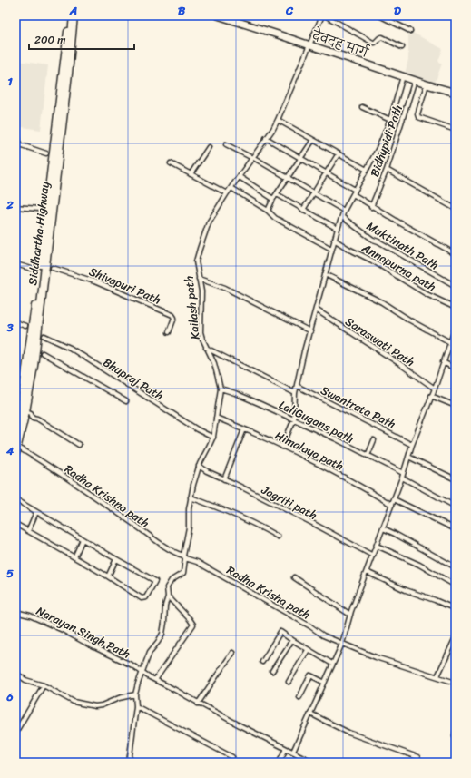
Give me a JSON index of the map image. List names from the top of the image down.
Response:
{
  "streets": {
    "highway": ["Siddhartha Highway"],
    "main road": ["देवदह मार्ग"],
    "street": [
      "Bidhypidi Path",
      "Muktinath Path",
      "Annapurna path",
      "Shivapuri Path",
      "Kailash path",
      "Saraswati Path",
      "Bhupraj Path",
      "Swantrata Path",
      "LaliGugans path",
      "Himalaya path",
      "Radha Krishna path",
      "Jagriti path",
      "Radha Krisha path",
      "Narayan Singh Path"
    ]
  },
  "crossings": [
    ["देवदह मार्ग", "Bidhypidi Path"],
    ["देवदह मार्ग", "Kailash path"],
    ["Siddhartha Highway", "Radha Krishna path"],
    ["Kailash path", "Bhupraj Path"],
    ["Kailash path", "LaliGugans path"],
    ["Kailash path", "Himalaya path"],
    ["Kailash path", "Radha Krishna path"],
    ["Kailash path", "Jagriti path"],
    ["Kailash path", "Radha Krisha path"],
    ["Radha Krishna path", "Radha Krisha path"]
  ],
  "scale_bar": "200 m",
  "grid": {
    "columns": [
      "A",
      "B",
      "C",
      "D"
    ],
    "rows": [
      "1",
      "2",
      "3",
      "4",
      "5",
      "6"
    ]
  }
}
